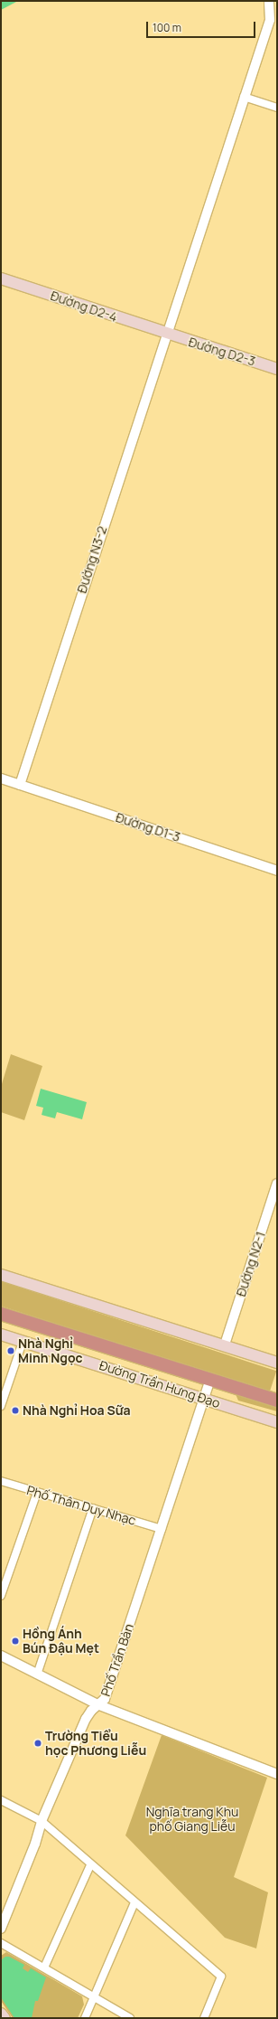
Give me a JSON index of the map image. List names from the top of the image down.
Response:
{
  "streets": {
    "highway": ["Đường Trần Hưng Đạo"],
    "main road": ["Đường D2-4", "Đường D2-3"],
    "street": [
      "Đường N3-2",
      "Đường D1-3",
      "Đường N2-1",
      "Phố Thân Duy Nhạc",
      "Phố Trần Bàn"
    ]
  },
  "crossings": [
    ["Đường D2-4", "Đường D2-3"],
    ["Đường D2-4", "Đường N3-2"],
    ["Đường D2-3", "Đường N3-2"],
    ["Đường N3-2", "Đường D1-3"],
    ["Đường Trần Hưng Đạo", "Phố Trần Bàn"],
    ["Phố Thân Duy Nhạc", "Phố Trần Bàn"]
  ],
  "parks": ["Nghĩa trang Khu phố Giang Liễu"],
  "places": [
    "Nhà Nghỉ Minh Ngọc",
    "Nhà Nghỉ Hoa Sữa",
    "Hồng Ánh Bún Đậu Mẹt",
    "Trường Tiểu học Phương Liễu"
  ],
  "scale_bar": "100 m"
}
